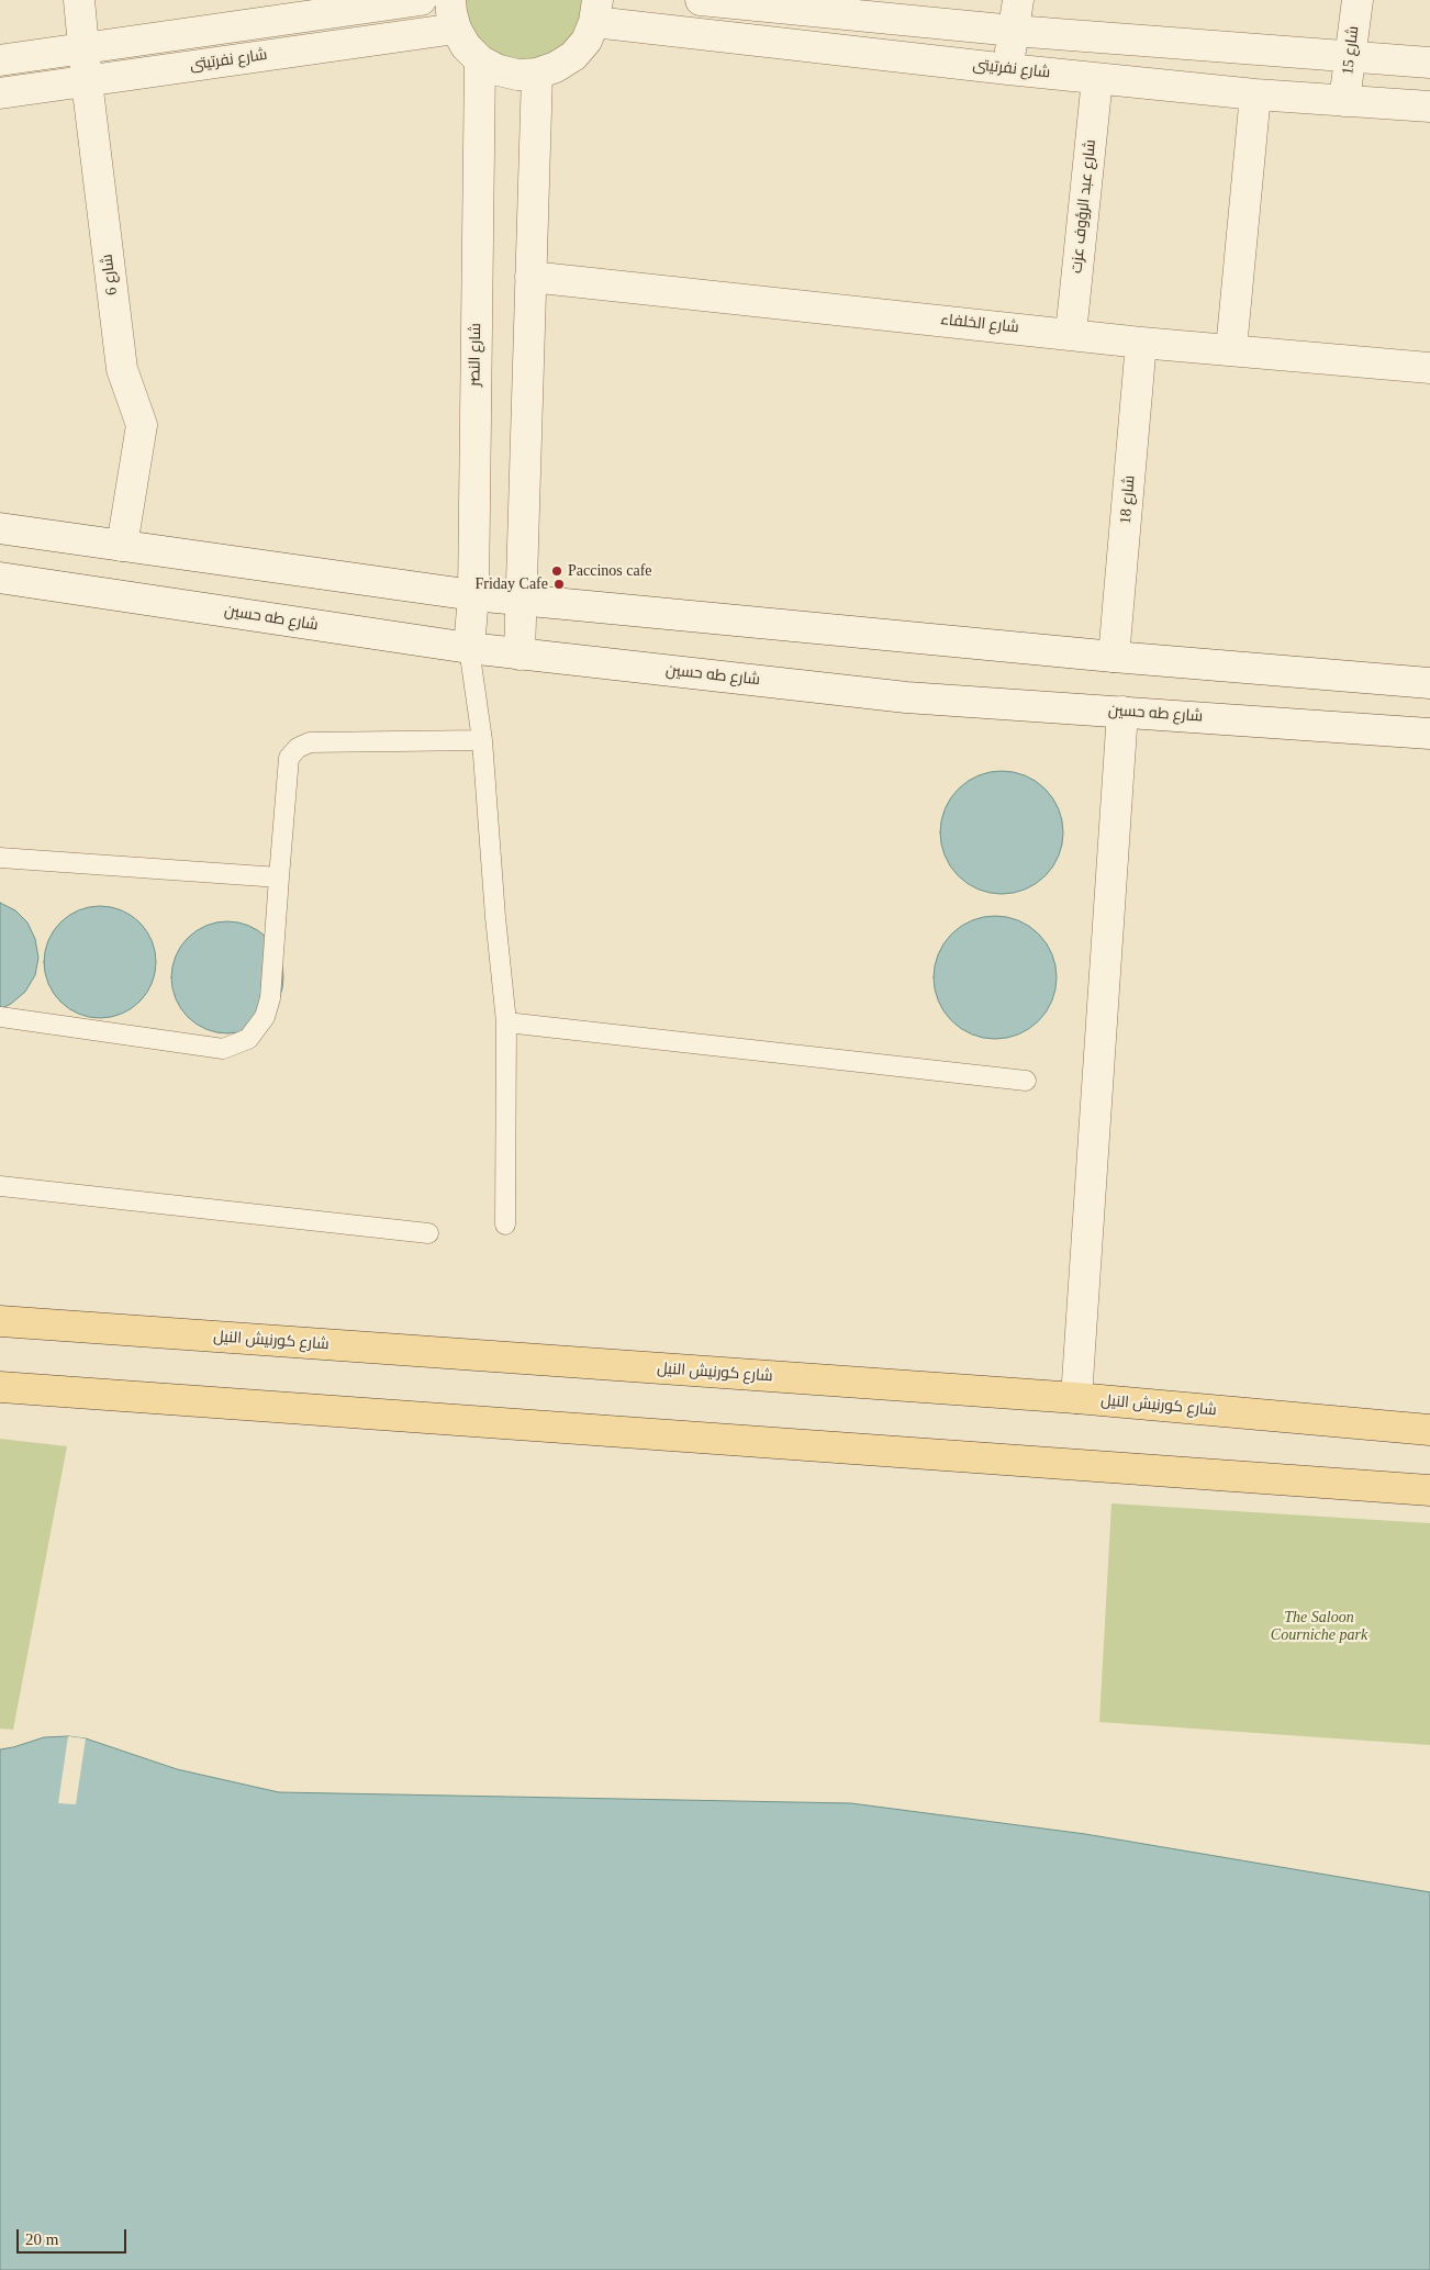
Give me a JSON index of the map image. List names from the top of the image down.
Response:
{
  "streets": {
    "main road": ["شارع كورنيش النيل"],
    "street": [
      "شارع 15",
      "شارع نفرتيتى",
      "شارع عبد الرؤوف عزت",
      "شارع 6",
      "شارع الخلفاء",
      "شارع النصر",
      "شارع 18",
      "شارع طه حسين"
    ]
  },
  "crossings": [
    ["شارع 15", "شارع نفرتيتى"],
    ["شارع نفرتيتى", "شارع عبد الرؤوف عزت"],
    ["شارع نفرتيتى", "شارع 6"],
    ["شارع عبد الرؤوف عزت", "شارع الخلفاء"],
    ["شارع الخلفاء", "شارع 18"],
    ["شارع النصر", "شارع طه حسين"]
  ],
  "parks": ["The Saloon Courniche park"],
  "places": ["Paccinos cafe", "Friday Cafe"],
  "scale_bar": "20 m"
}
